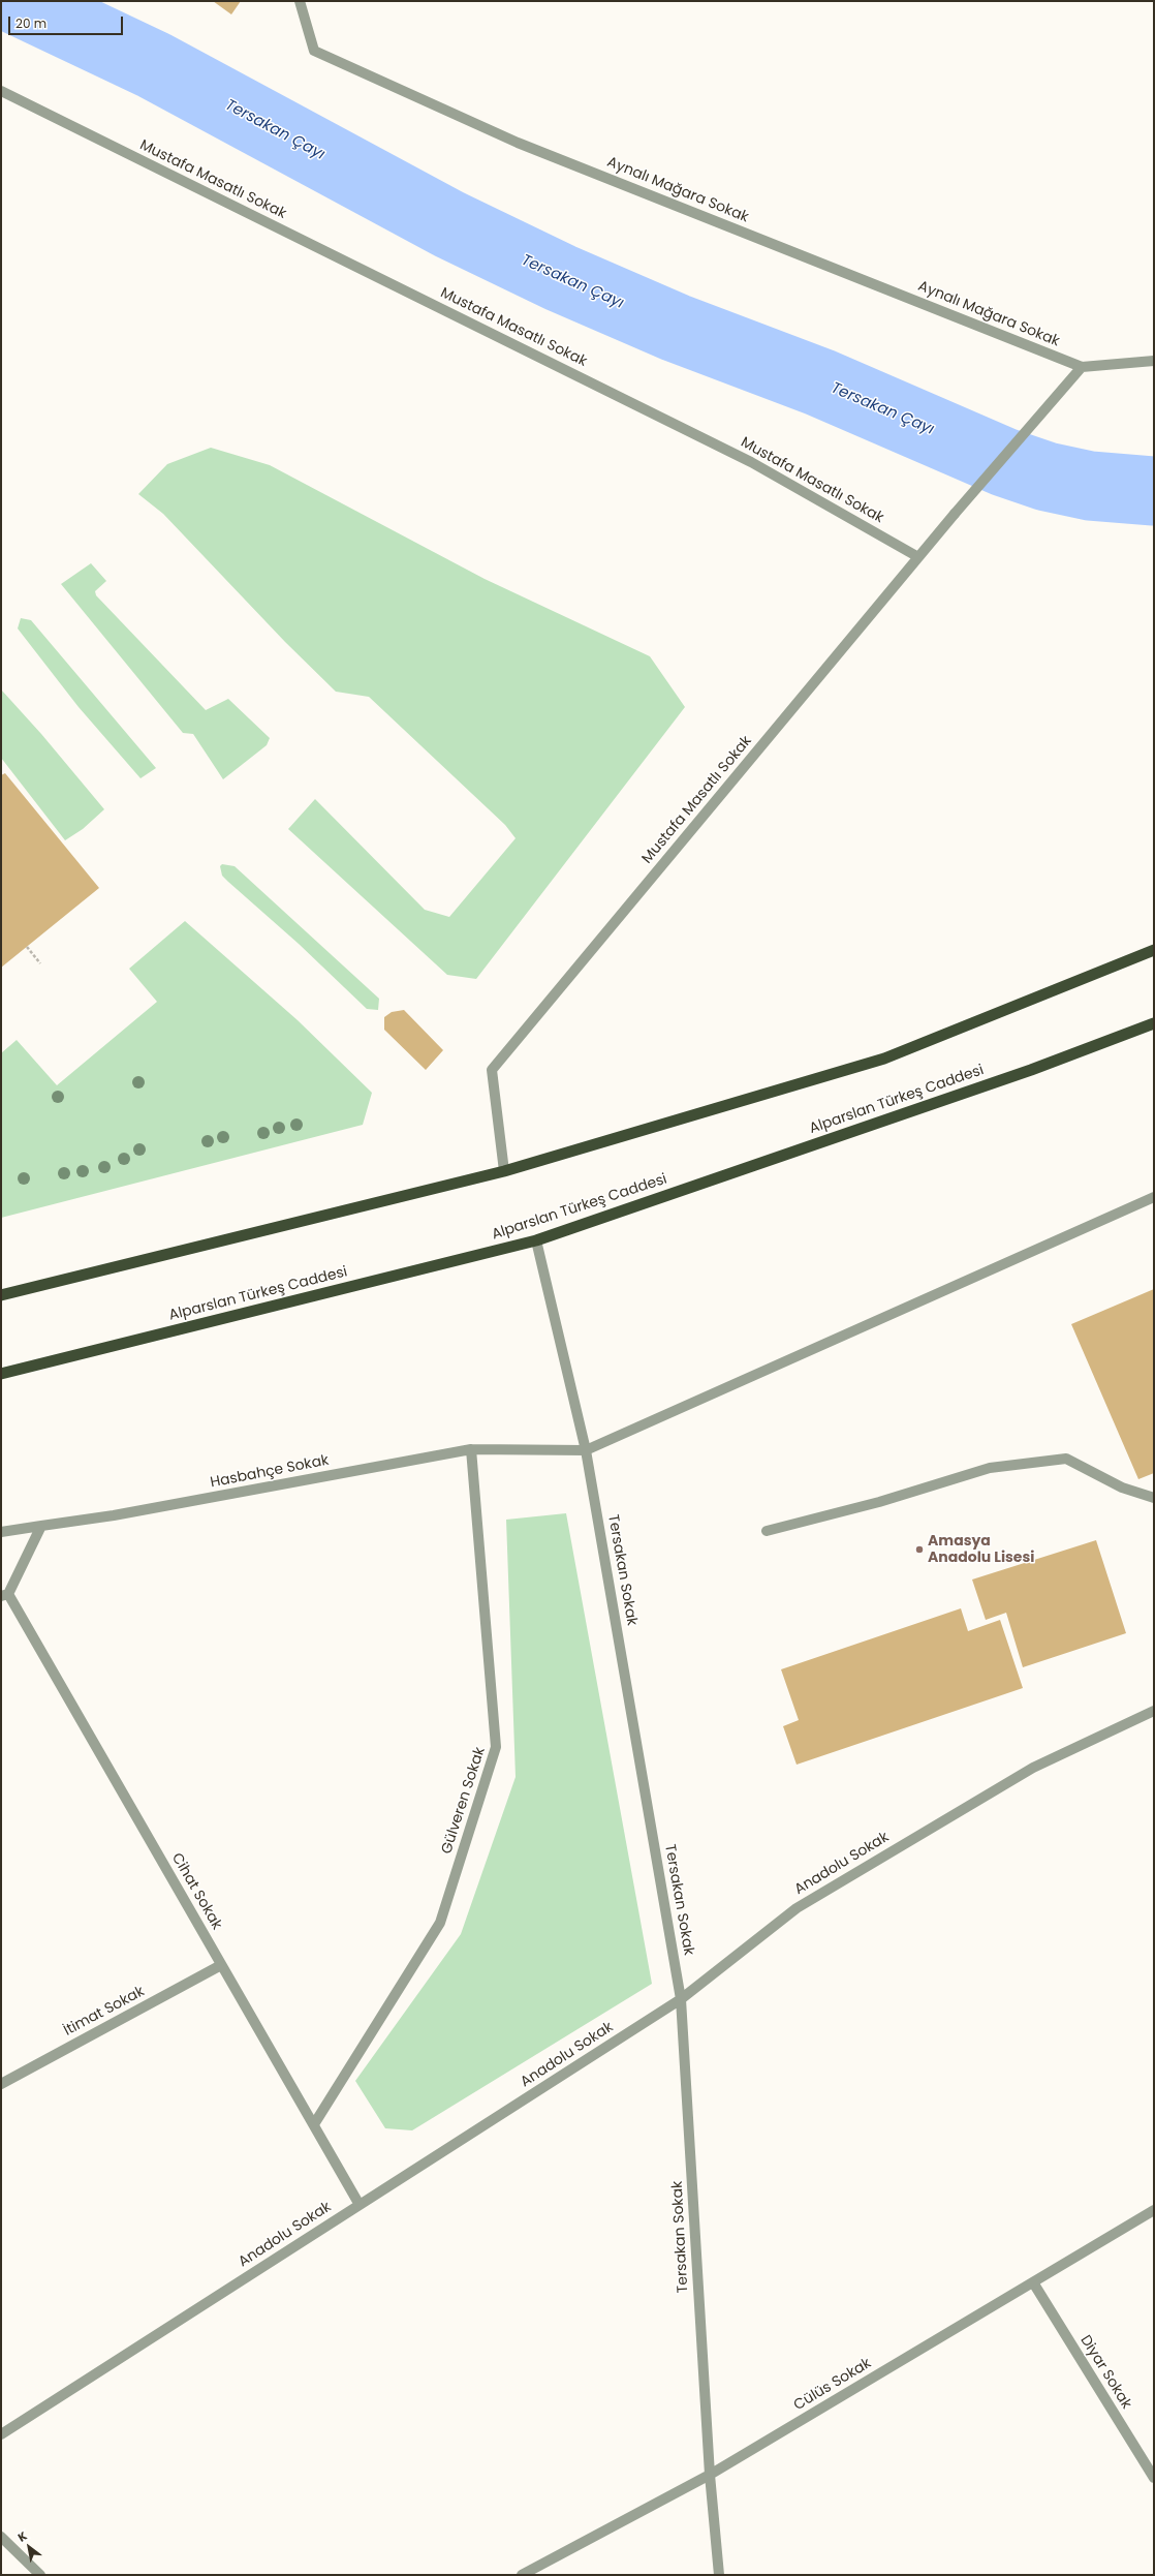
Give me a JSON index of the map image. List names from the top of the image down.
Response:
{
  "streets": {
    "highway": ["Alparslan Türkeş Caddesi"],
    "street": [
      "Mustafa Masatlı Sokak",
      "Aynalı Mağara Sokak",
      "Hasbahçe Sokak",
      "Tersakan Sokak",
      "Gülveren Sokak",
      "Anadolu Sokak",
      "Cihat Sokak",
      "İtimat Sokak",
      "Diyar Sokak",
      "Cülüs Sokak"
    ]
  },
  "crossings": [
    ["Alparslan Türkeş Caddesi", "Tersakan Sokak"],
    ["Hasbahçe Sokak", "Tersakan Sokak"],
    ["Hasbahçe Sokak", "Gülveren Sokak"],
    ["Tersakan Sokak", "Anadolu Sokak"],
    ["Tersakan Sokak", "Cülüs Sokak"],
    ["Gülveren Sokak", "Cihat Sokak"],
    ["Anadolu Sokak", "Cihat Sokak"],
    ["Cihat Sokak", "İtimat Sokak"],
    ["Diyar Sokak", "Cülüs Sokak"]
  ],
  "water": ["Tersakan Çayı"],
  "places": ["Amasya Anadolu Lisesi"],
  "scale_bar": "20 m",
  "north": "top left"
}
